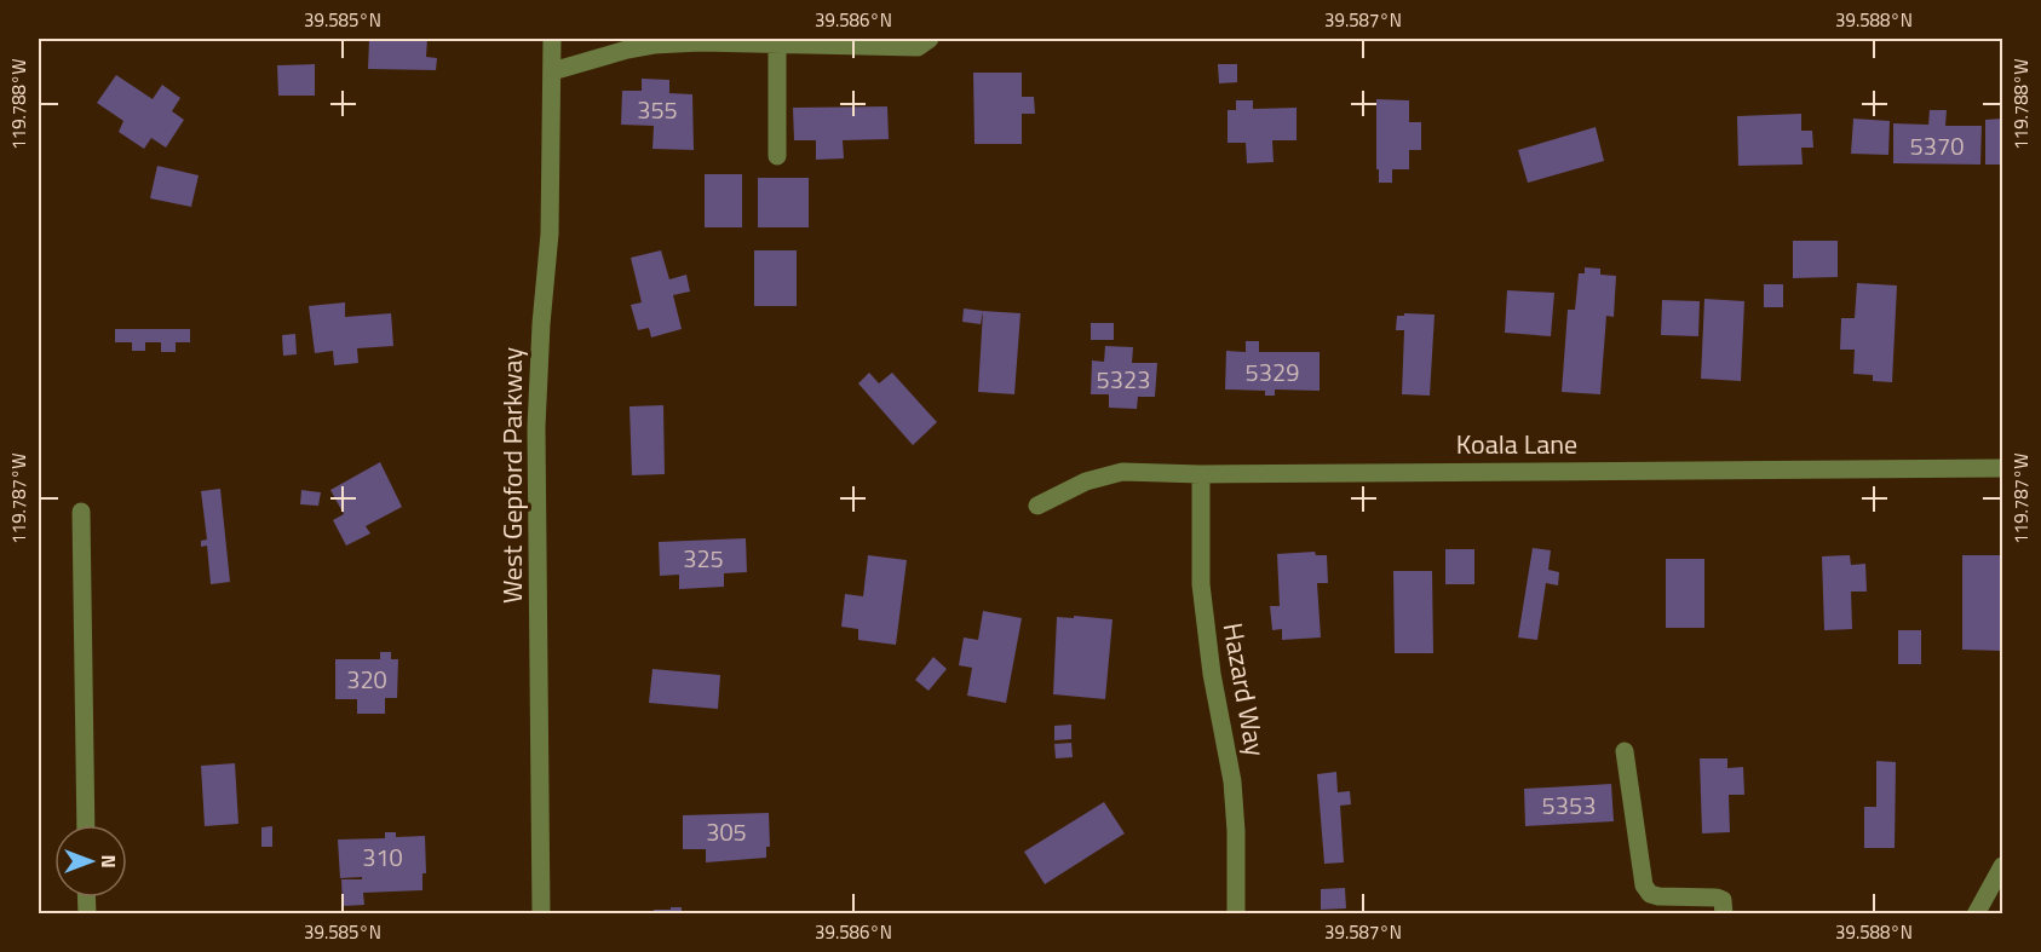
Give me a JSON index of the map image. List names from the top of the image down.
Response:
{
  "streets": {
    "street": ["Koala Lane", "West Gepford Parkway", "Hazard Way"]
  },
  "crossings": [
    ["Koala Lane", "Hazard Way"]
  ],
  "house_numbers": [
    "355",
    "5370",
    "5329",
    "5323",
    "325",
    "320",
    "5353",
    "305",
    "310"
  ],
  "north": "right",
  "coordinates": [
    "39.585°N",
    "39.586°N",
    "39.587°N",
    "39.588°N",
    "119.788°W",
    "119.787°W"
  ]
}
